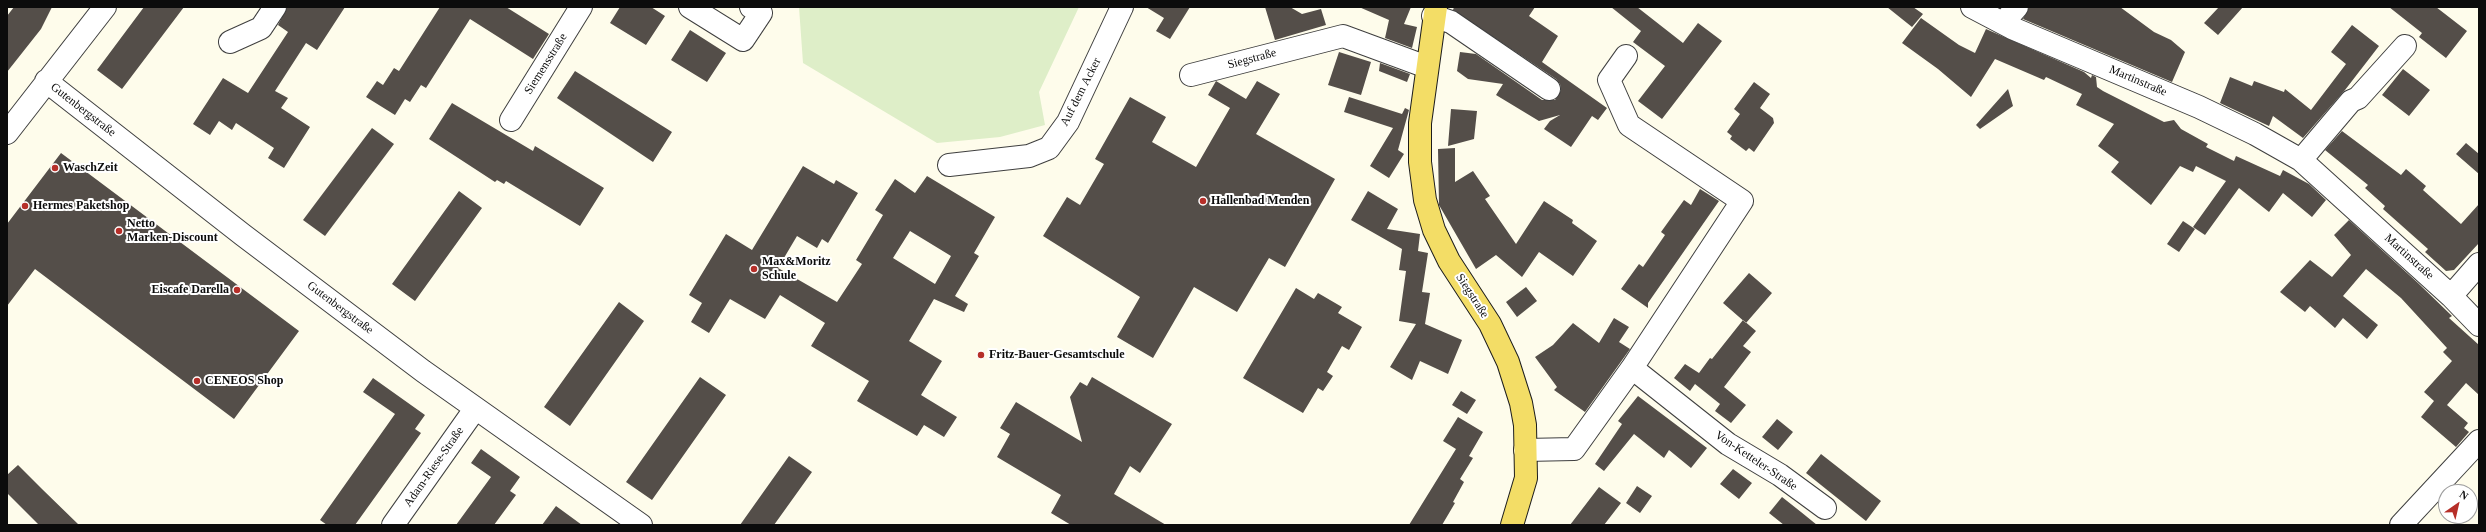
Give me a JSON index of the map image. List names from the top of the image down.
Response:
{
  "streets": {
    "main road": ["Siegstraße"],
    "street": [
      "Siemensstraße",
      "Martinstraße",
      "Auf dem Acker",
      "Gutenbergstraße",
      "Von-Ketteler-Straße",
      "Adam-Riese-Straße"
    ]
  },
  "crossings": [
    ["Gutenbergstraße", "Adam-Riese-Straße"]
  ],
  "places": [
    "WaschZeit",
    "Hallenbad Menden",
    "Hermes Paketshop",
    "Netto Marken-Discount",
    "Max&Moritz Schule",
    "Eiscafe Darella",
    "Fritz-Bauer-Gesamtschule",
    "CENEOS Shop"
  ],
  "north": "top right"
}
